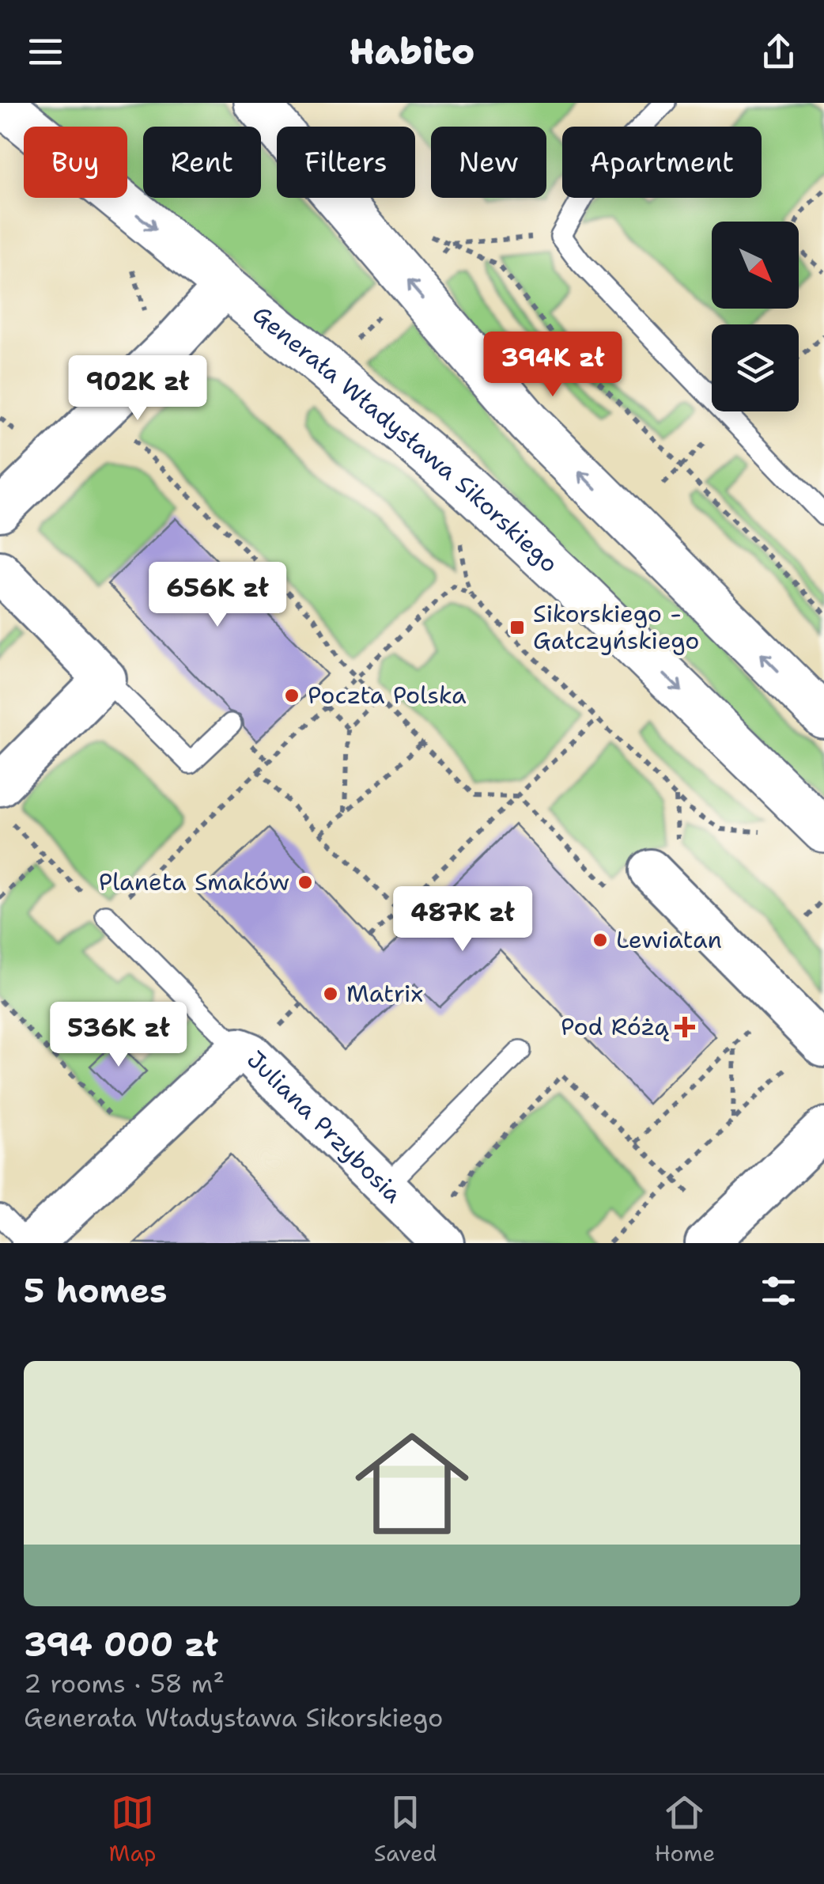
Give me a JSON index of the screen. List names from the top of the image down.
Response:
{
  "streets": {
    "street": ["Generała Władysława Sikorskiego", "Juliana Przybosia"]
  },
  "places": {
    "transit": ["Sikorskiego - Gałczyńskiego"],
    "other": [
      "Poczta Polska",
      "Planeta Smaków",
      "Lewiatan",
      "Matrix"
    ],
    "health": ["Pod Różą"]
  },
  "north": "bottom right",
  "page": {
    "header": "Habito",
    "chip": [
      "Buy",
      "Rent",
      "Filters",
      "New",
      "Apartment"
    ],
    "price": [
      "394K zł",
      "902K zł",
      "656K zł",
      "487K zł",
      "536K zł"
    ],
    "heading": "5 homes",
    "list": [
      {
        "name": "394 000 zł",
        "note": "2 rooms · 58 m² · Generała Władysława Sikorskiego"
      }
    ],
    "tabs": ["Map", "Saved", "Home"]
  }
}
